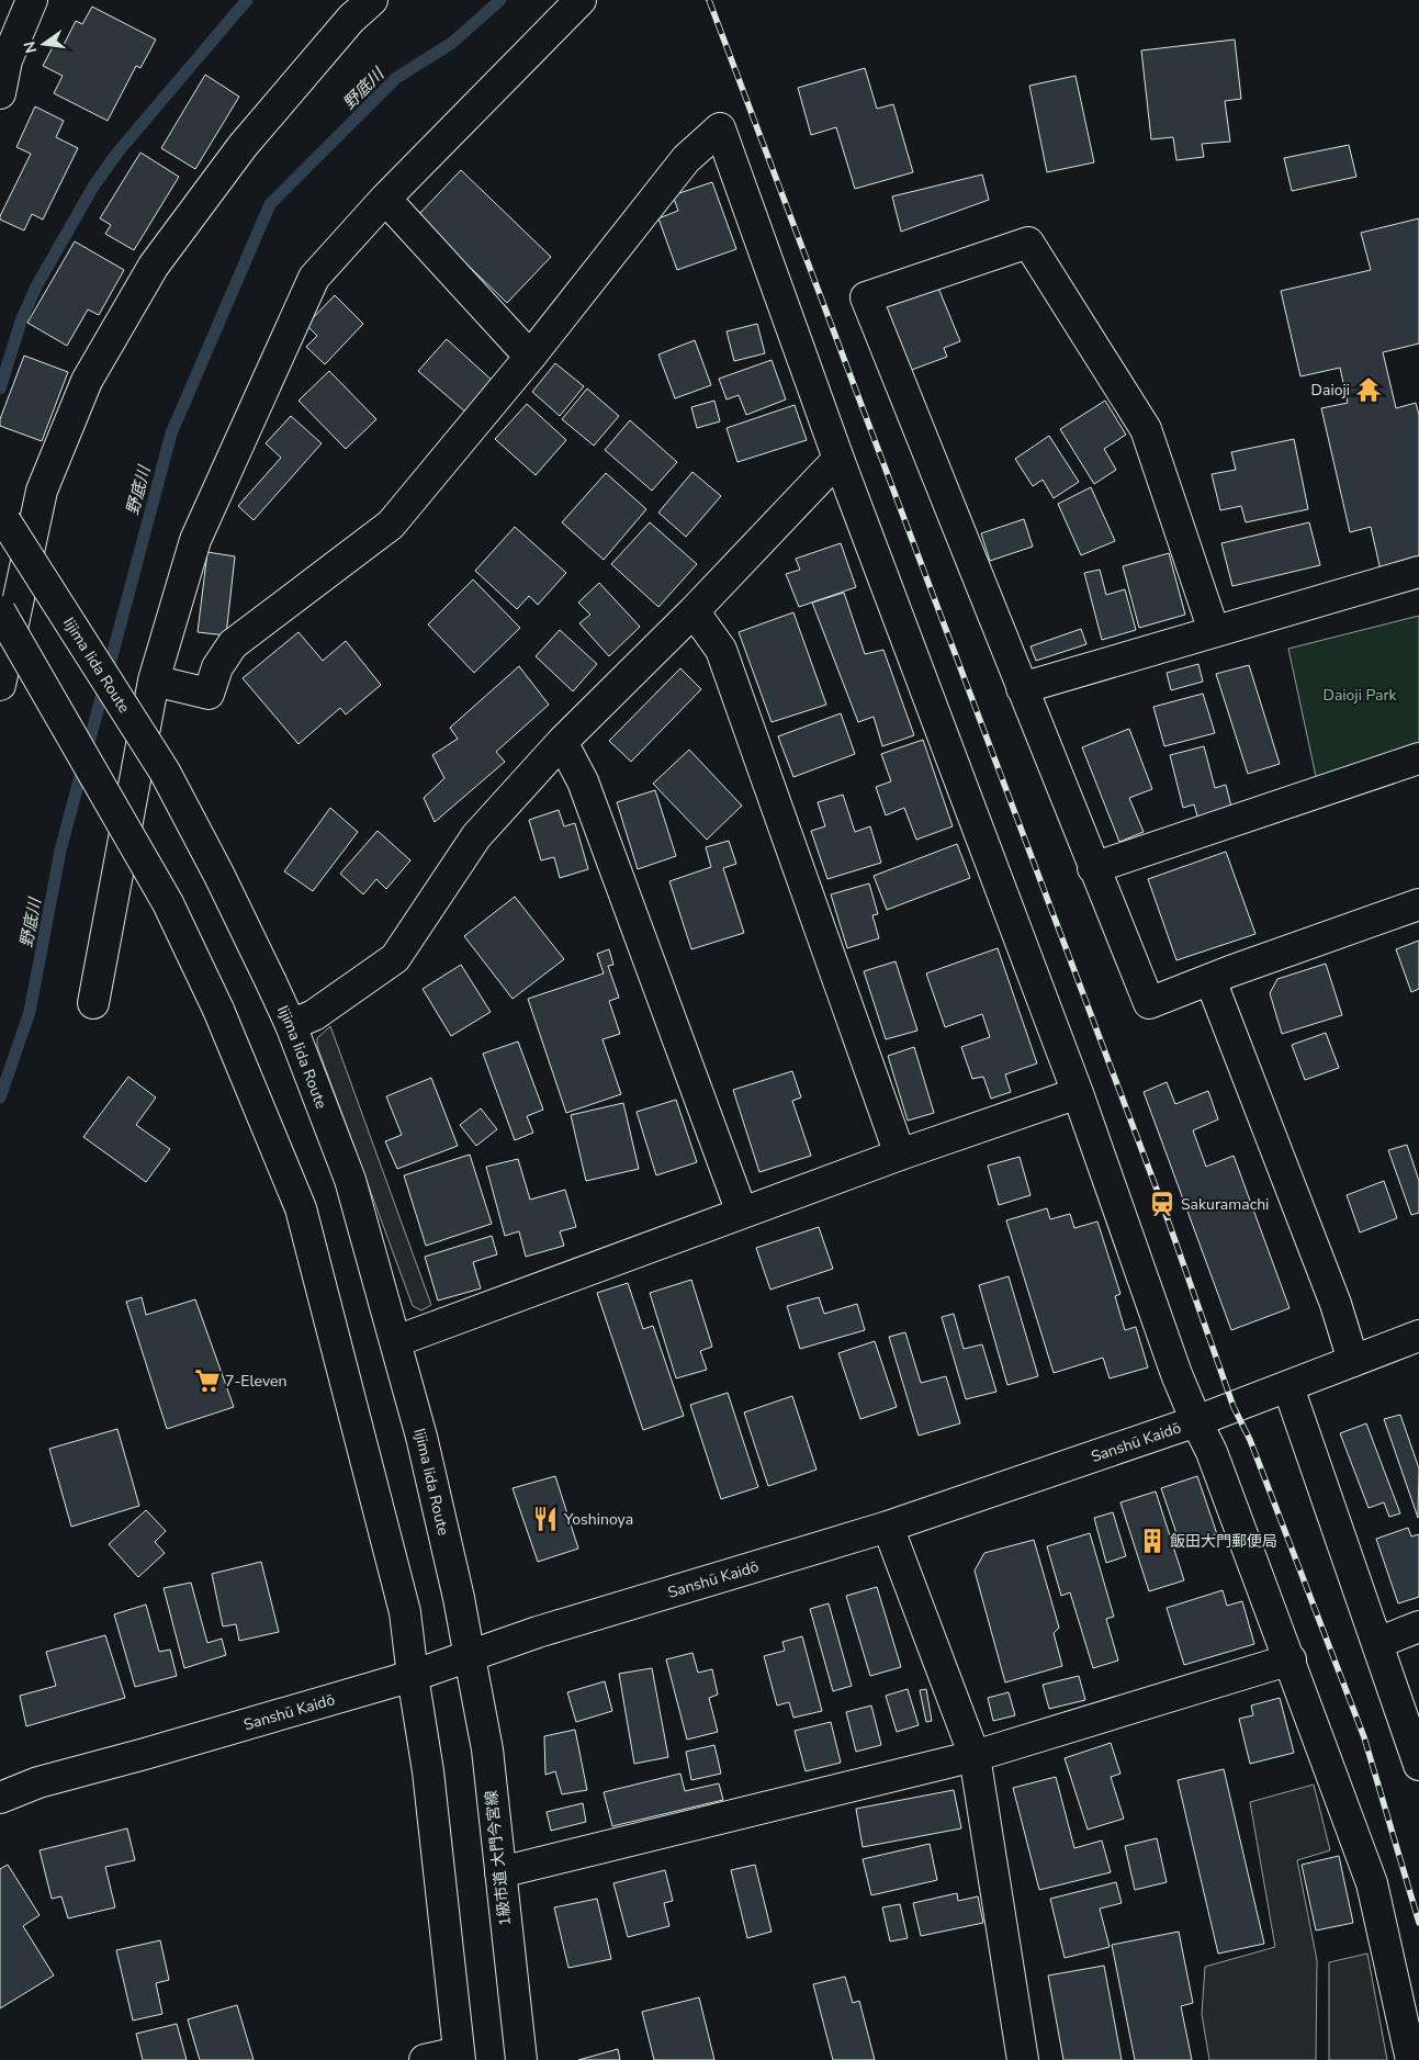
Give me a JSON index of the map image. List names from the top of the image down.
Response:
{
  "streets": {
    "street": ["Iijima Iida Route", "Sanshū Kaidō", "1級市道 大門今宮線"]
  },
  "crossings": [
    ["Iijima Iida Route", "Sanshū Kaidō"],
    ["Iijima Iida Route", "1級市道 大門今宮線"],
    ["Sanshū Kaidō", "1級市道 大門今宮線"]
  ],
  "water": ["野底川"],
  "parks": ["Daioji Park"],
  "places": {
    "temple": ["Daioji"],
    "station": ["Sakuramachi"],
    "supermarket": ["7-Eleven"],
    "restaurant": ["Yoshinoya"],
    "building": ["飯田大門郵便局"]
  },
  "north": "left"
}
